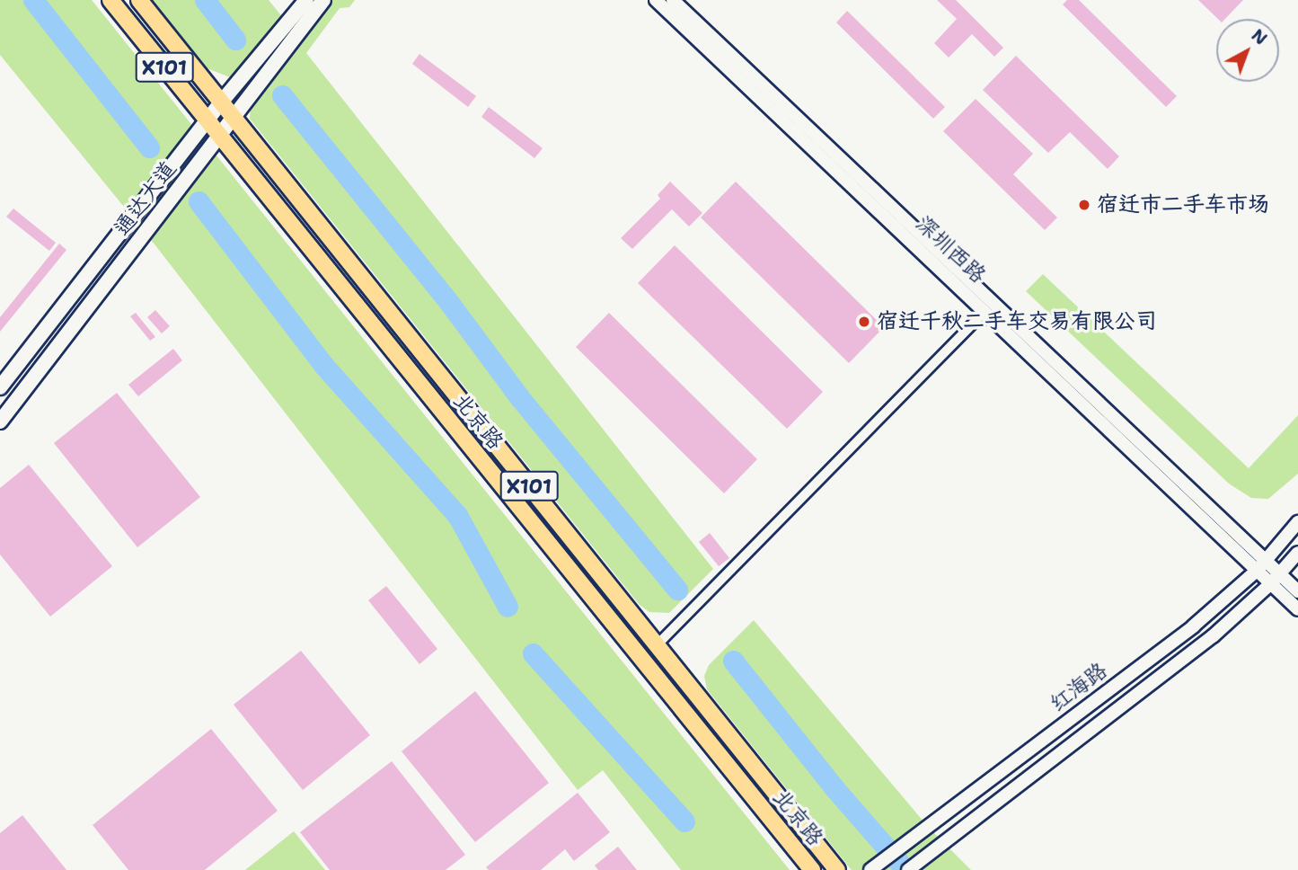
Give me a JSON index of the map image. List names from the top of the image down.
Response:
{
  "streets": {
    "main road": ["X101", "通达大道", "北京路"],
    "street": ["深圳西路", "红海路"]
  },
  "crossings": [
    ["通达大道", "北京路"],
    ["深圳西路", "红海路"]
  ],
  "places": ["宿迁市二手车市场", "宿迁千秋二手车交易有限公司"],
  "north": "top right"
}
